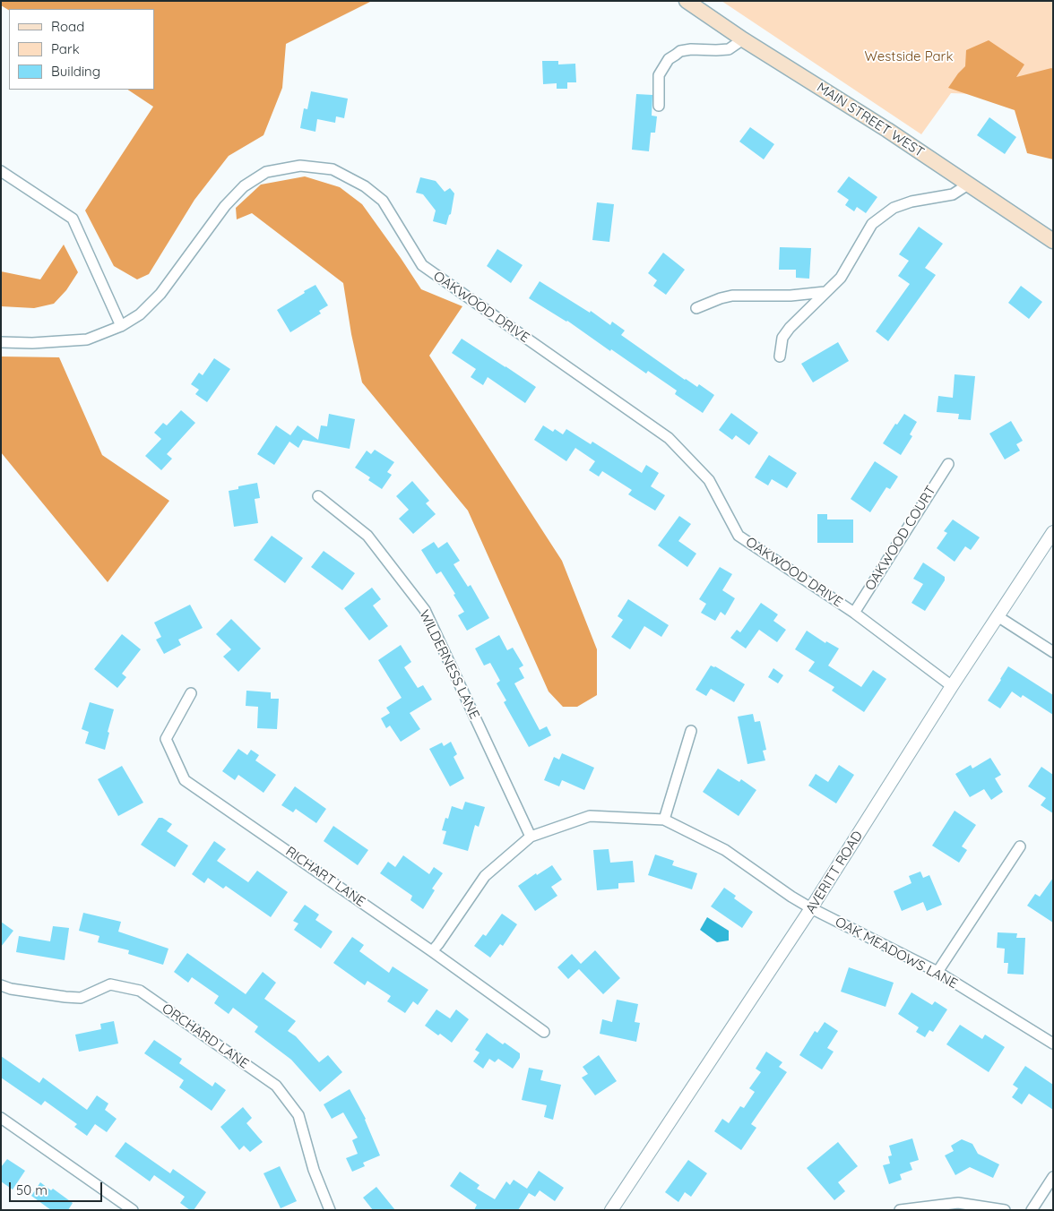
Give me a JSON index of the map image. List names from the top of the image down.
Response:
{
  "streets": {
    "main road": ["MAIN STREET WEST"],
    "street": [
      "OAKWOOD DRIVE",
      "OAKWOOD COURT",
      "WILDERNESS LANE",
      "AVERITT ROAD",
      "RICHART LANE",
      "OAK MEADOWS LANE",
      "ORCHARD LANE"
    ]
  },
  "crossings": [
    ["OAKWOOD DRIVE", "OAKWOOD COURT"],
    ["OAKWOOD DRIVE", "AVERITT ROAD"],
    ["WILDERNESS LANE", "OAK MEADOWS LANE"],
    ["AVERITT ROAD", "OAK MEADOWS LANE"],
    ["RICHART LANE", "OAK MEADOWS LANE"]
  ],
  "parks": ["Westside Park"],
  "legend": ["Road", "Park", "Building"],
  "scale_bar": "50 m"
}
